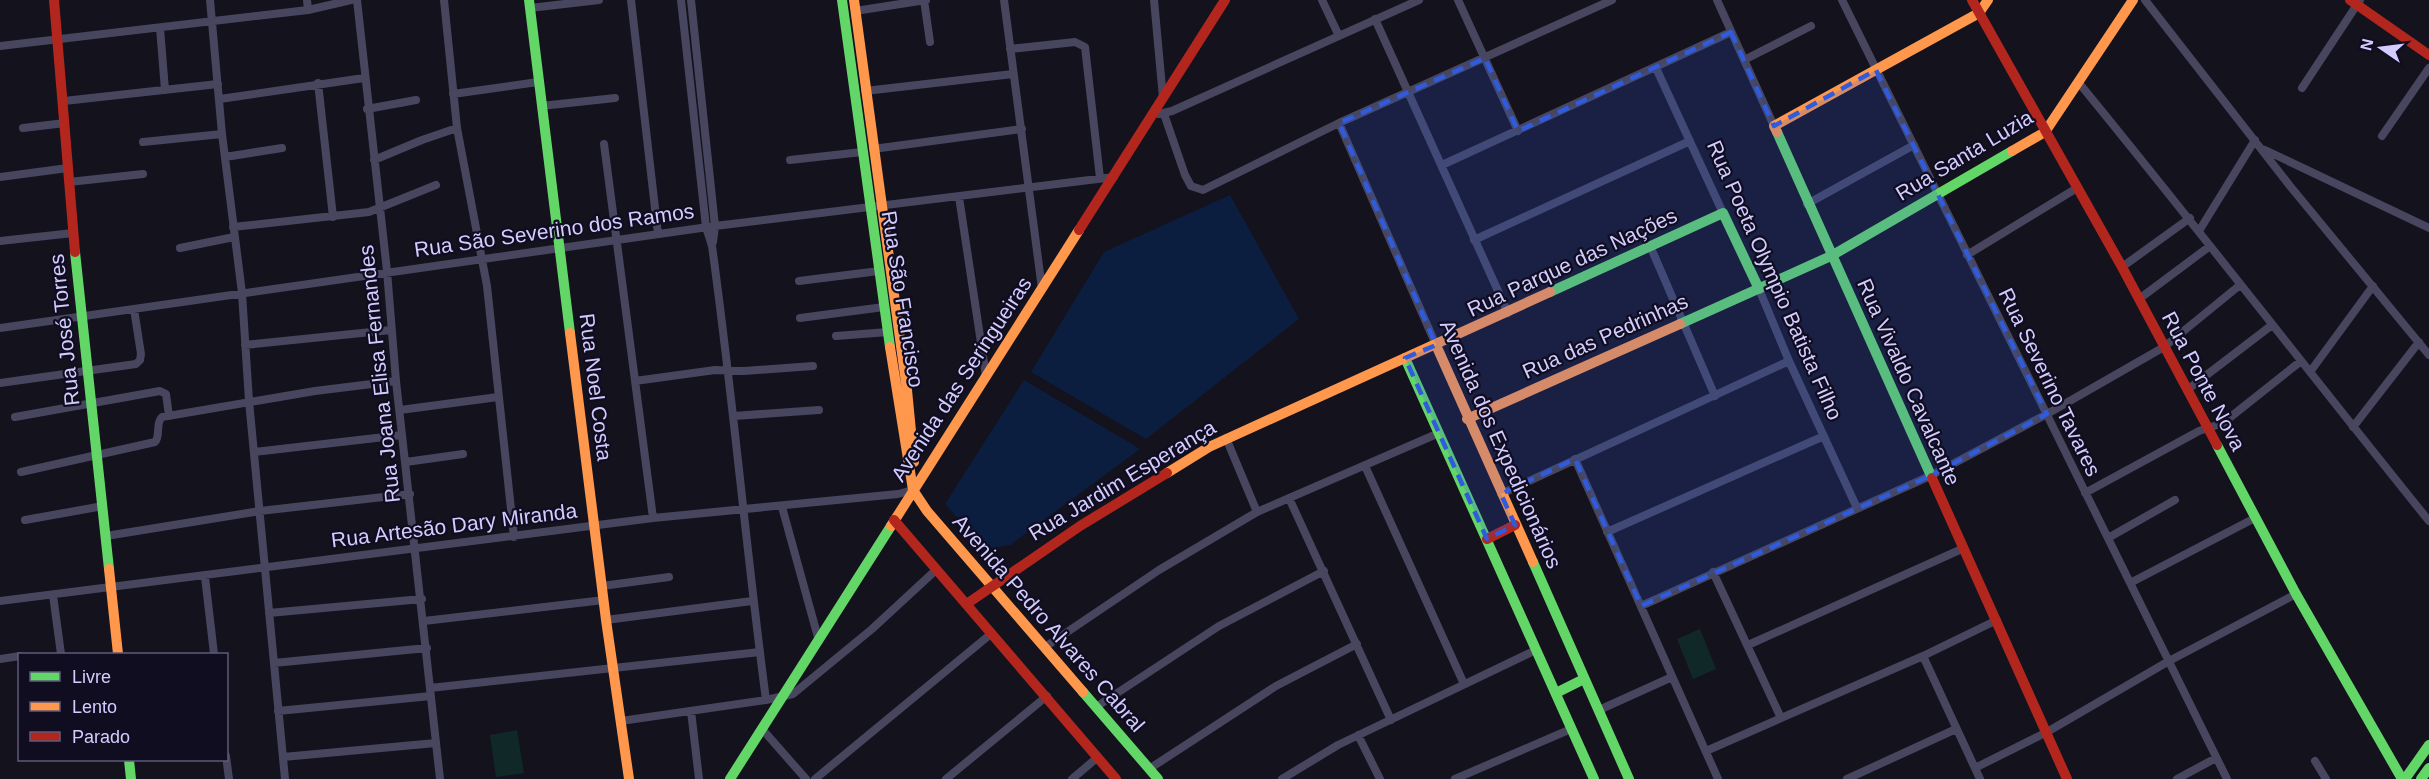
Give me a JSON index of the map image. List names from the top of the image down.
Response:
{
  "streets": {
    "main road": [
      "Rua Santa Luzia",
      "Rua Parque das Nações",
      "Rua Poeta Olympio Batista Filho",
      "Rua São Francisco",
      "Rua José Torres",
      "Rua das Pedrinhas",
      "Avenida das Seringueiras",
      "Rua Ponte Nova",
      "Rua Vivaldo Cavalcante",
      "Rua Noel Costa",
      "Avenida dos Expedicionários",
      "Rua Jardim Esperança",
      "Avenida Pedro Alvares Cabral"
    ],
    "street": [
      "Rua São Severino dos Ramos",
      "Rua Joana Elisa Fernandes",
      "Rua Severino Tavares",
      "Rua Artesão Dary Miranda"
    ]
  },
  "crossings": [
    ["Rua Santa Luzia", "Rua Poeta Olympio Batista Filho"],
    ["Rua Santa Luzia", "Rua das Pedrinhas"],
    ["Rua Santa Luzia", "Rua Ponte Nova"],
    ["Rua Santa Luzia", "Rua Vivaldo Cavalcante"],
    ["Rua Santa Luzia", "Rua Severino Tavares"],
    ["Rua São Severino dos Ramos", "Rua São Francisco"],
    ["Rua São Severino dos Ramos", "Rua José Torres"],
    ["Rua São Severino dos Ramos", "Rua Joana Elisa Fernandes"],
    ["Rua São Severino dos Ramos", "Avenida das Seringueiras"],
    ["Rua São Severino dos Ramos", "Rua Noel Costa"],
    ["Rua Parque das Nações", "Rua Poeta Olympio Batista Filho"],
    ["Rua Parque das Nações", "Avenida dos Expedicionários"],
    ["Rua Parque das Nações", "Rua Jardim Esperança"],
    ["Rua Poeta Olympio Batista Filho", "Rua das Pedrinhas"],
    ["Rua São Francisco", "Avenida das Seringueiras"],
    ["Rua São Francisco", "Rua Artesão Dary Miranda"],
    ["Rua São Francisco", "Avenida Pedro Alvares Cabral"],
    ["Rua José Torres", "Rua Artesão Dary Miranda"],
    ["Rua das Pedrinhas", "Avenida dos Expedicionários"],
    ["Rua Joana Elisa Fernandes", "Rua Artesão Dary Miranda"],
    ["Avenida das Seringueiras", "Rua Artesão Dary Miranda"],
    ["Avenida das Seringueiras", "Avenida Pedro Alvares Cabral"],
    ["Rua Noel Costa", "Rua Artesão Dary Miranda"],
    ["Avenida dos Expedicionários", "Rua Jardim Esperança"],
    ["Rua Jardim Esperança", "Avenida Pedro Alvares Cabral"],
    ["Rua Artesão Dary Miranda", "Avenida Pedro Alvares Cabral"]
  ],
  "legend": ["Livre", "Lento", "Parado"],
  "north": "left"
}
